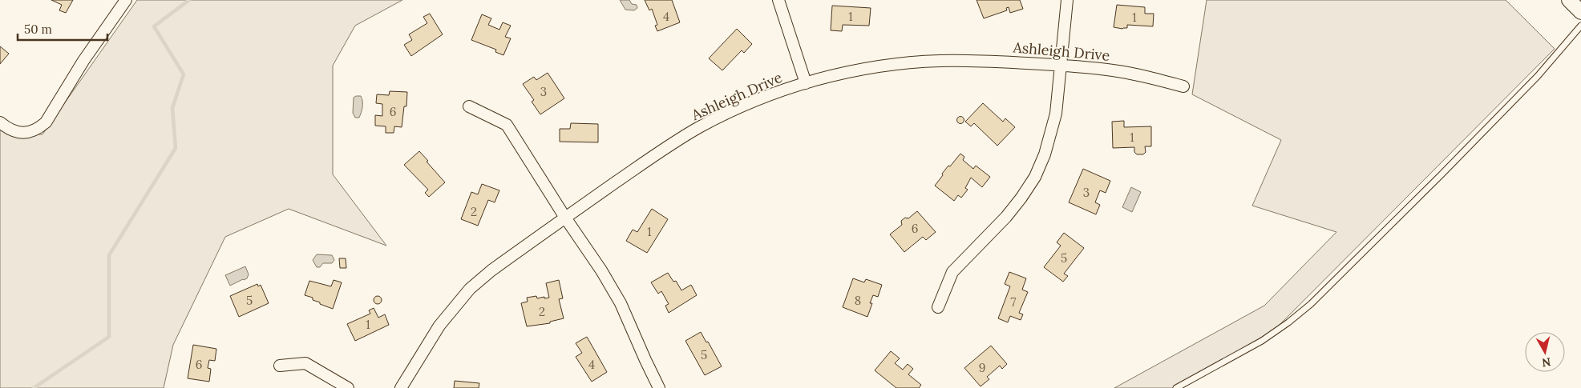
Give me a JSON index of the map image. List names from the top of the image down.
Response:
{
  "streets": {
    "street": ["Ashleigh Drive"]
  },
  "house_numbers": [
    "4",
    "1",
    "1",
    "3",
    "6",
    "1",
    "3",
    "2",
    "6",
    "1",
    "5",
    "5",
    "8",
    "7",
    "2",
    "1",
    "5",
    "6",
    "4",
    "9"
  ],
  "scale_bar": "50 m",
  "north": "bottom"
}
